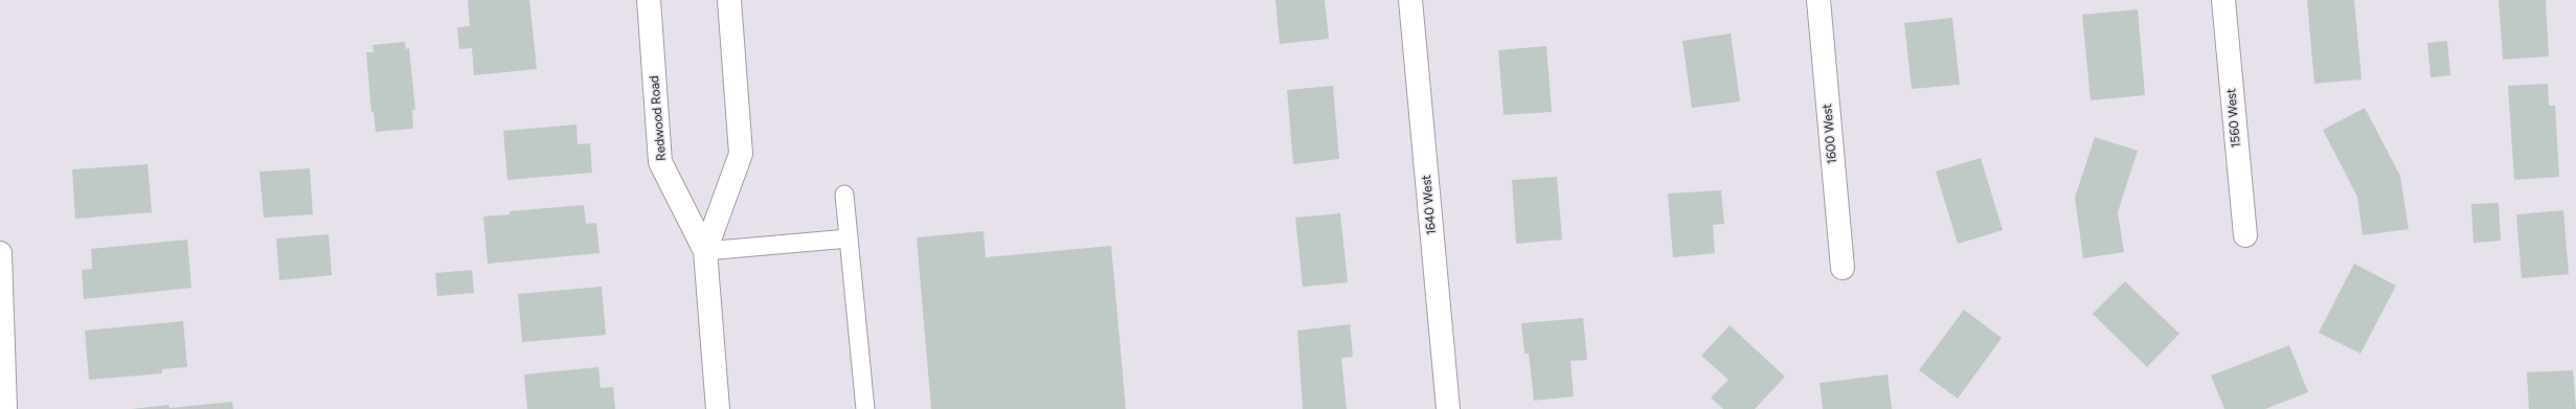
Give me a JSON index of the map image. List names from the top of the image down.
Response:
{
  "streets": {
    "street": [
      "Redwood Road",
      "1560 West",
      "1600 West",
      "1640 West"
    ]
  }
}
